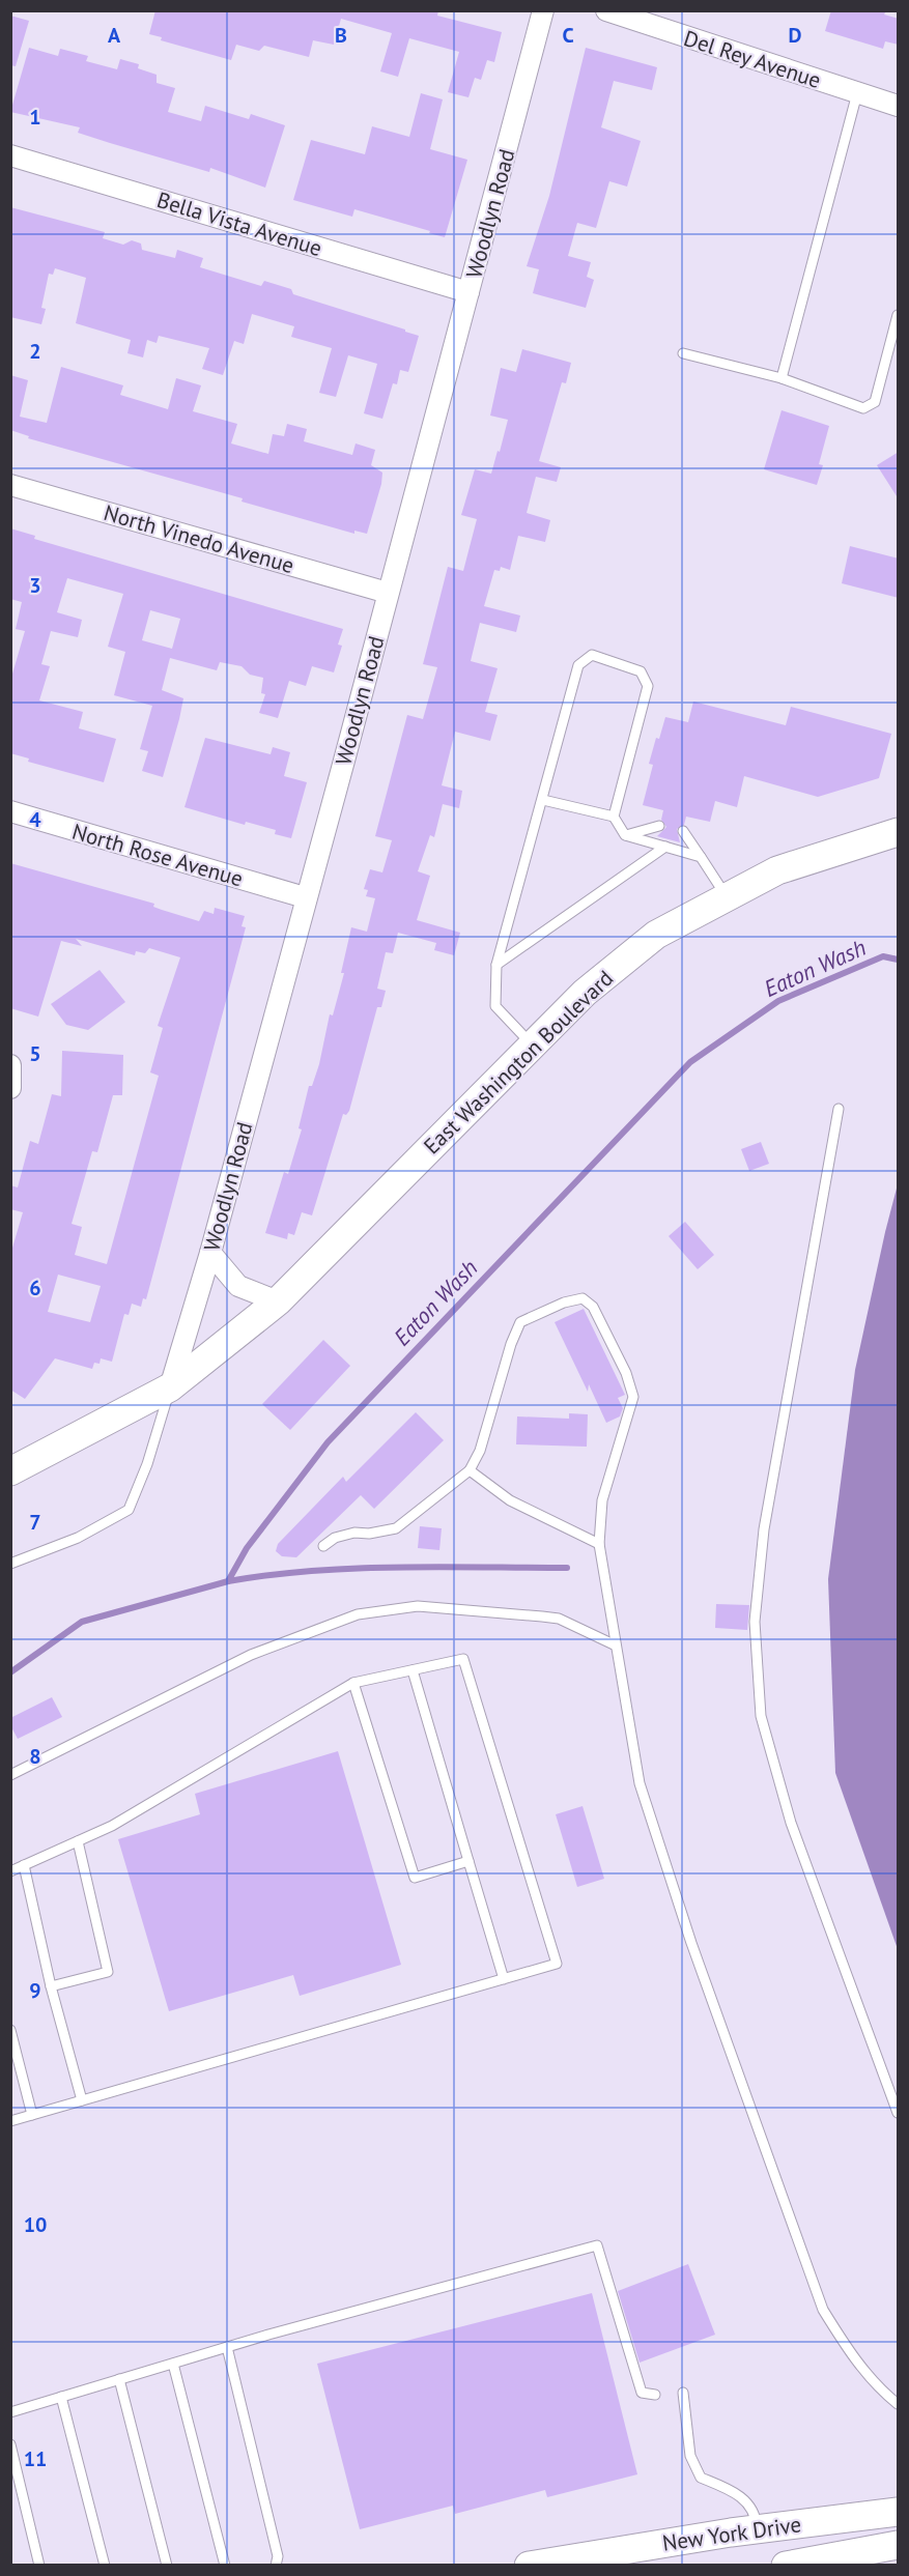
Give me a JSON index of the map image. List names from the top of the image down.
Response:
{
  "streets": {
    "main road": ["East Washington Boulevard", "New York Drive"],
    "street": [
      "Del Rey Avenue",
      "Woodlyn Road",
      "Bella Vista Avenue",
      "North Vinedo Avenue",
      "North Rose Avenue"
    ]
  },
  "crossings": [
    ["Woodlyn Road", "Bella Vista Avenue"],
    ["Woodlyn Road", "North Vinedo Avenue"],
    ["Woodlyn Road", "North Rose Avenue"],
    ["Woodlyn Road", "East Washington Boulevard"]
  ],
  "water": ["Eaton Wash"],
  "grid": {
    "columns": [
      "A",
      "B",
      "C",
      "D"
    ],
    "rows": [
      "1",
      "2",
      "3",
      "4",
      "5",
      "6",
      "7",
      "8",
      "9",
      "10",
      "11"
    ]
  }
}
